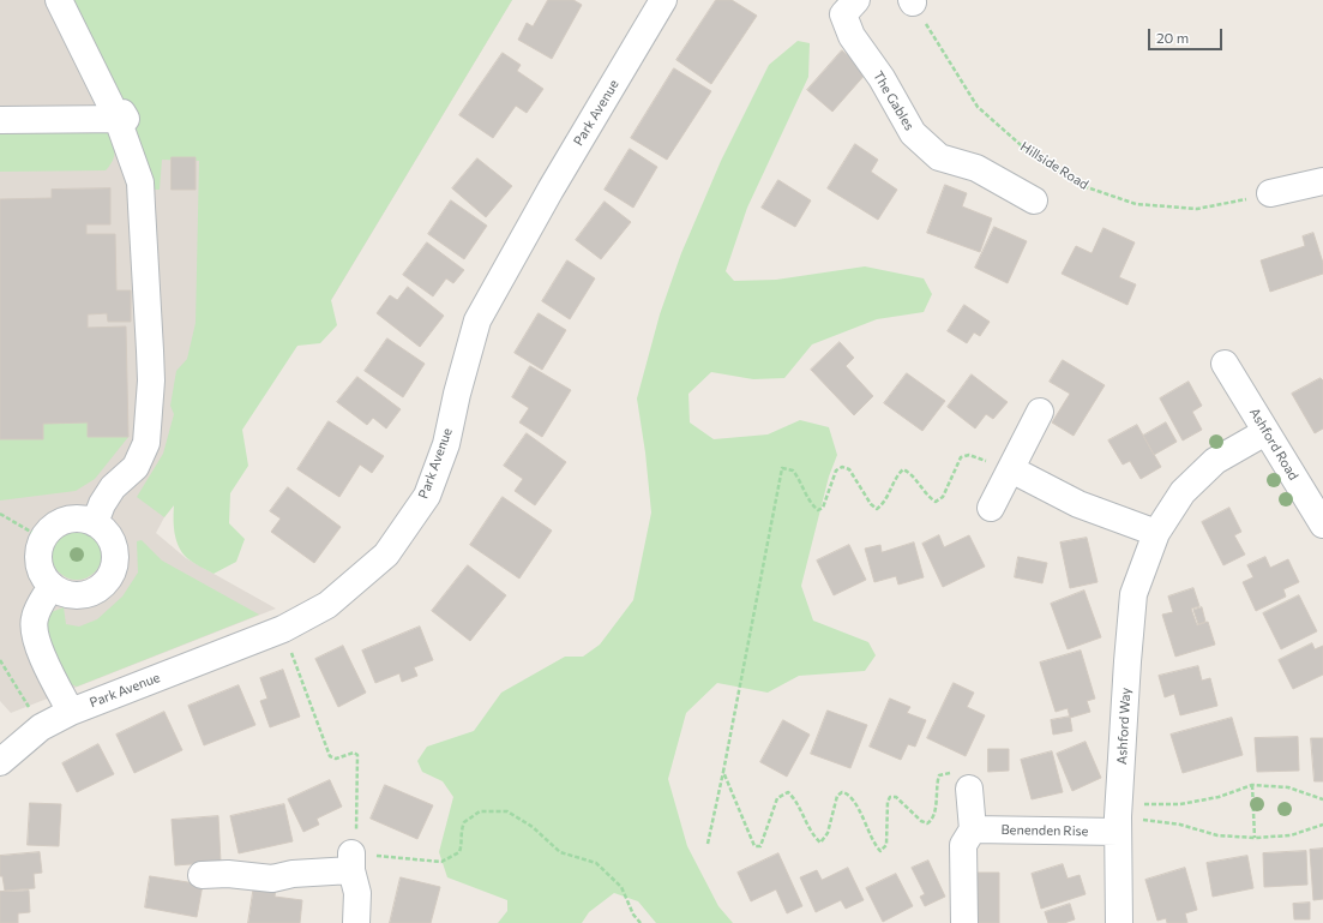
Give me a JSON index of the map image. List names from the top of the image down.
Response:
{
  "streets": {
    "street": [
      "The Gables",
      "Park Avenue",
      "Ashford Road",
      "Ashford Way",
      "Benenden Rise"
    ],
    "path": ["Hillside Road"]
  },
  "crossings": [
    ["Ashford Road", "Ashford Way"],
    ["Ashford Way", "Benenden Rise"]
  ],
  "scale_bar": "20 m"
}
